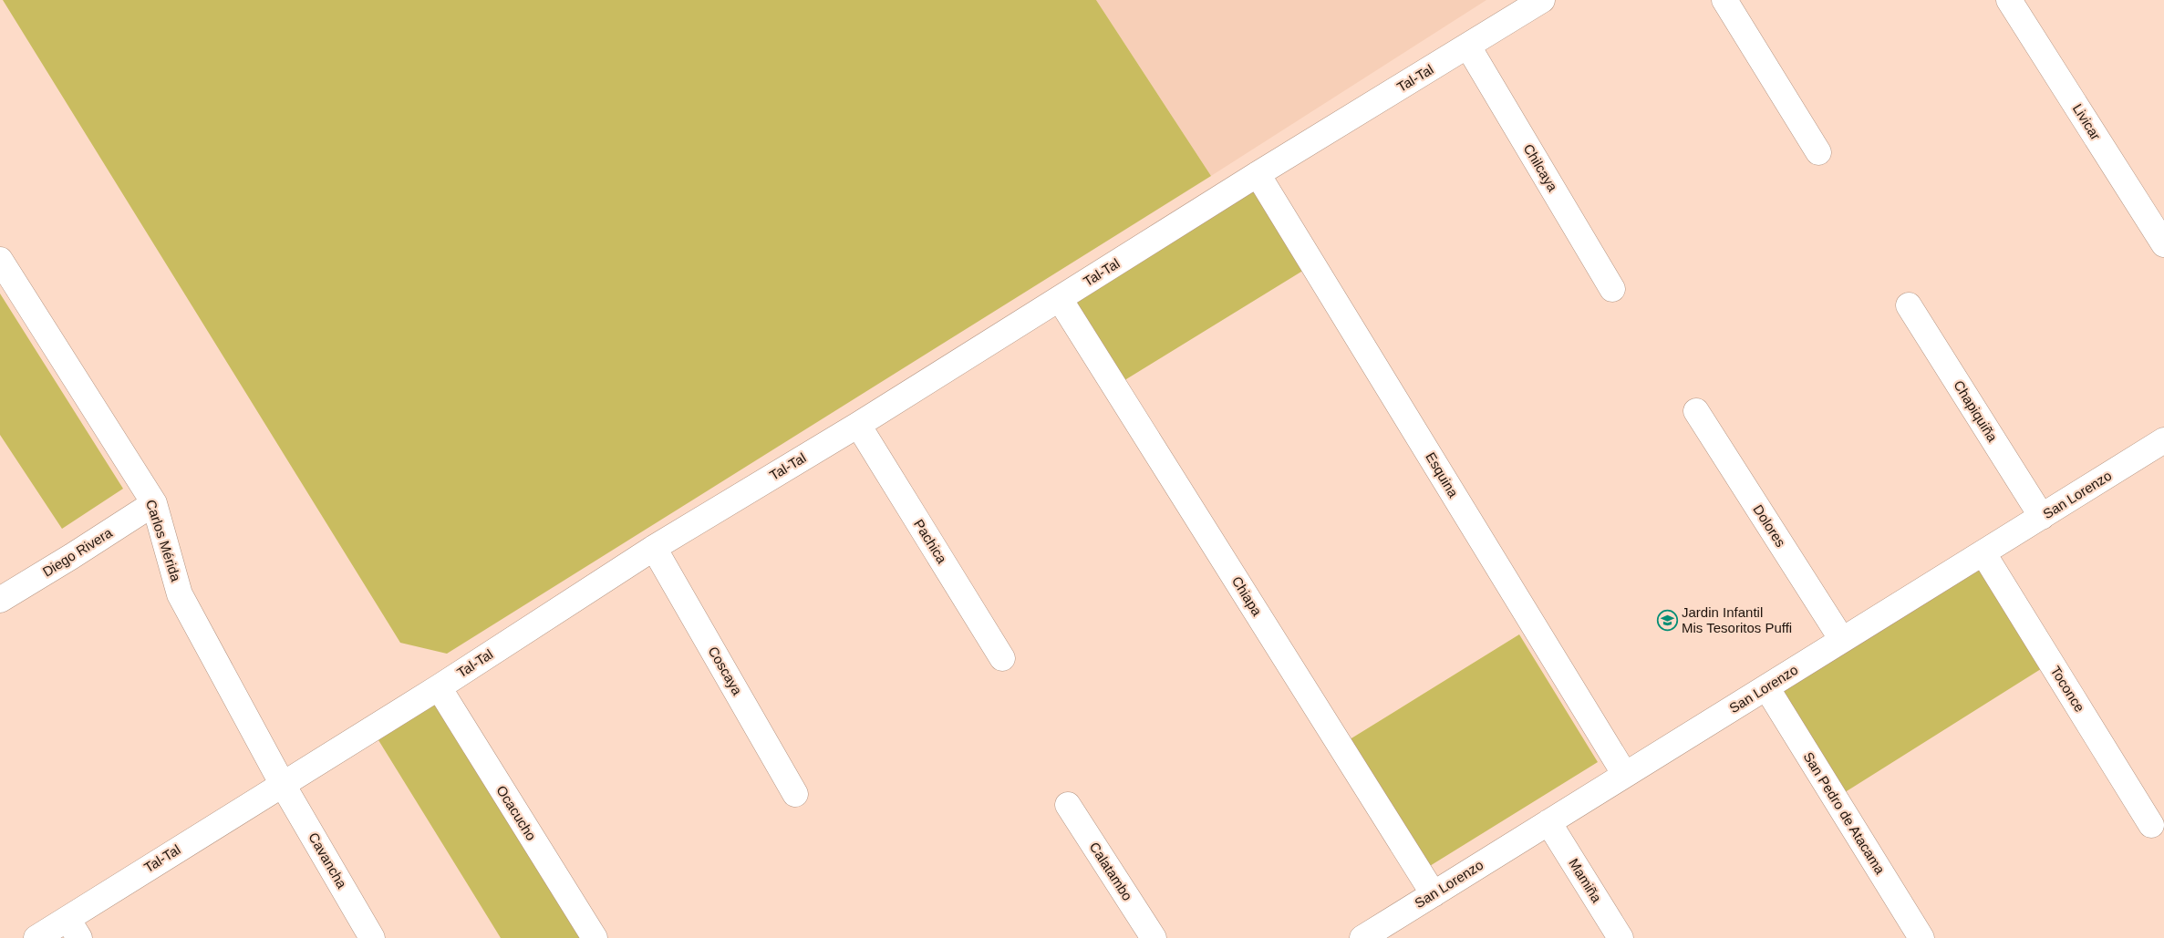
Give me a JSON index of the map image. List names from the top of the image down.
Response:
{
  "streets": {
    "street": [
      "Tal-Tal",
      "Livicar",
      "Chilcaya",
      "Chapiquiña",
      "Esquina",
      "San Lorenzo",
      "Dolores",
      "Carlos Mérida",
      "Pachica",
      "Diego Rivera",
      "Chiapa",
      "Coscaya",
      "Toconce",
      "Ocacucho",
      "San Pedro de Atacama",
      "Cavancha",
      "Calatambo",
      "Mamiña"
    ]
  },
  "crossings": [
    ["Tal-Tal", "Chilcaya"],
    ["Tal-Tal", "Esquina"],
    ["Tal-Tal", "Carlos Mérida"],
    ["Tal-Tal", "Pachica"],
    ["Tal-Tal", "Chiapa"],
    ["Tal-Tal", "Coscaya"],
    ["Tal-Tal", "Ocacucho"],
    ["Tal-Tal", "Cavancha"],
    ["Chapiquiña", "San Lorenzo"],
    ["Esquina", "San Lorenzo"],
    ["San Lorenzo", "Dolores"],
    ["San Lorenzo", "Chiapa"],
    ["San Lorenzo", "Toconce"],
    ["San Lorenzo", "San Pedro de Atacama"],
    ["San Lorenzo", "Mamiña"],
    ["Carlos Mérida", "Diego Rivera"],
    ["Carlos Mérida", "Cavancha"]
  ],
  "places": {
    "school or university": ["Jardin Infantil Mis Tesoritos Puffi"]
  }
}
